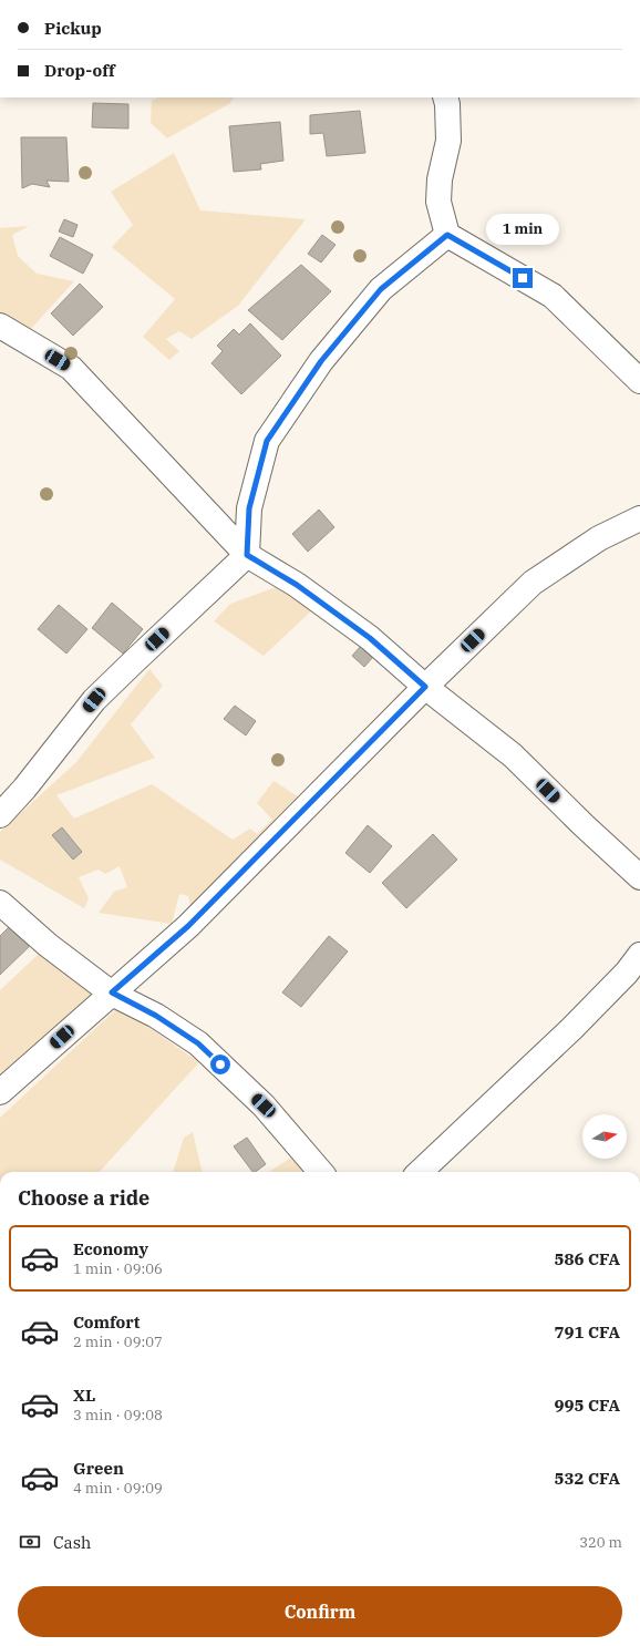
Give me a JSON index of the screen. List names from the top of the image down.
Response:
{
  "north": "right",
  "page": {
    "banner": ["Pickup", "Drop-off"],
    "bubble": "1 min",
    "heading": "Choose a ride",
    "list": [
      {
        "name": "Economy",
        "note": "1 min · 09:06",
        "value": "586 CFA"
      },
      {
        "name": "Comfort",
        "note": "2 min · 09:07",
        "value": "791 CFA"
      },
      {
        "name": "XL",
        "note": "3 min · 09:08",
        "value": "995 CFA"
      },
      {
        "name": "Green",
        "note": "4 min · 09:09",
        "value": "532 CFA"
      }
    ],
    "pay": ["Cash", "320 m"],
    "buttons": "Confirm"
  }
}
